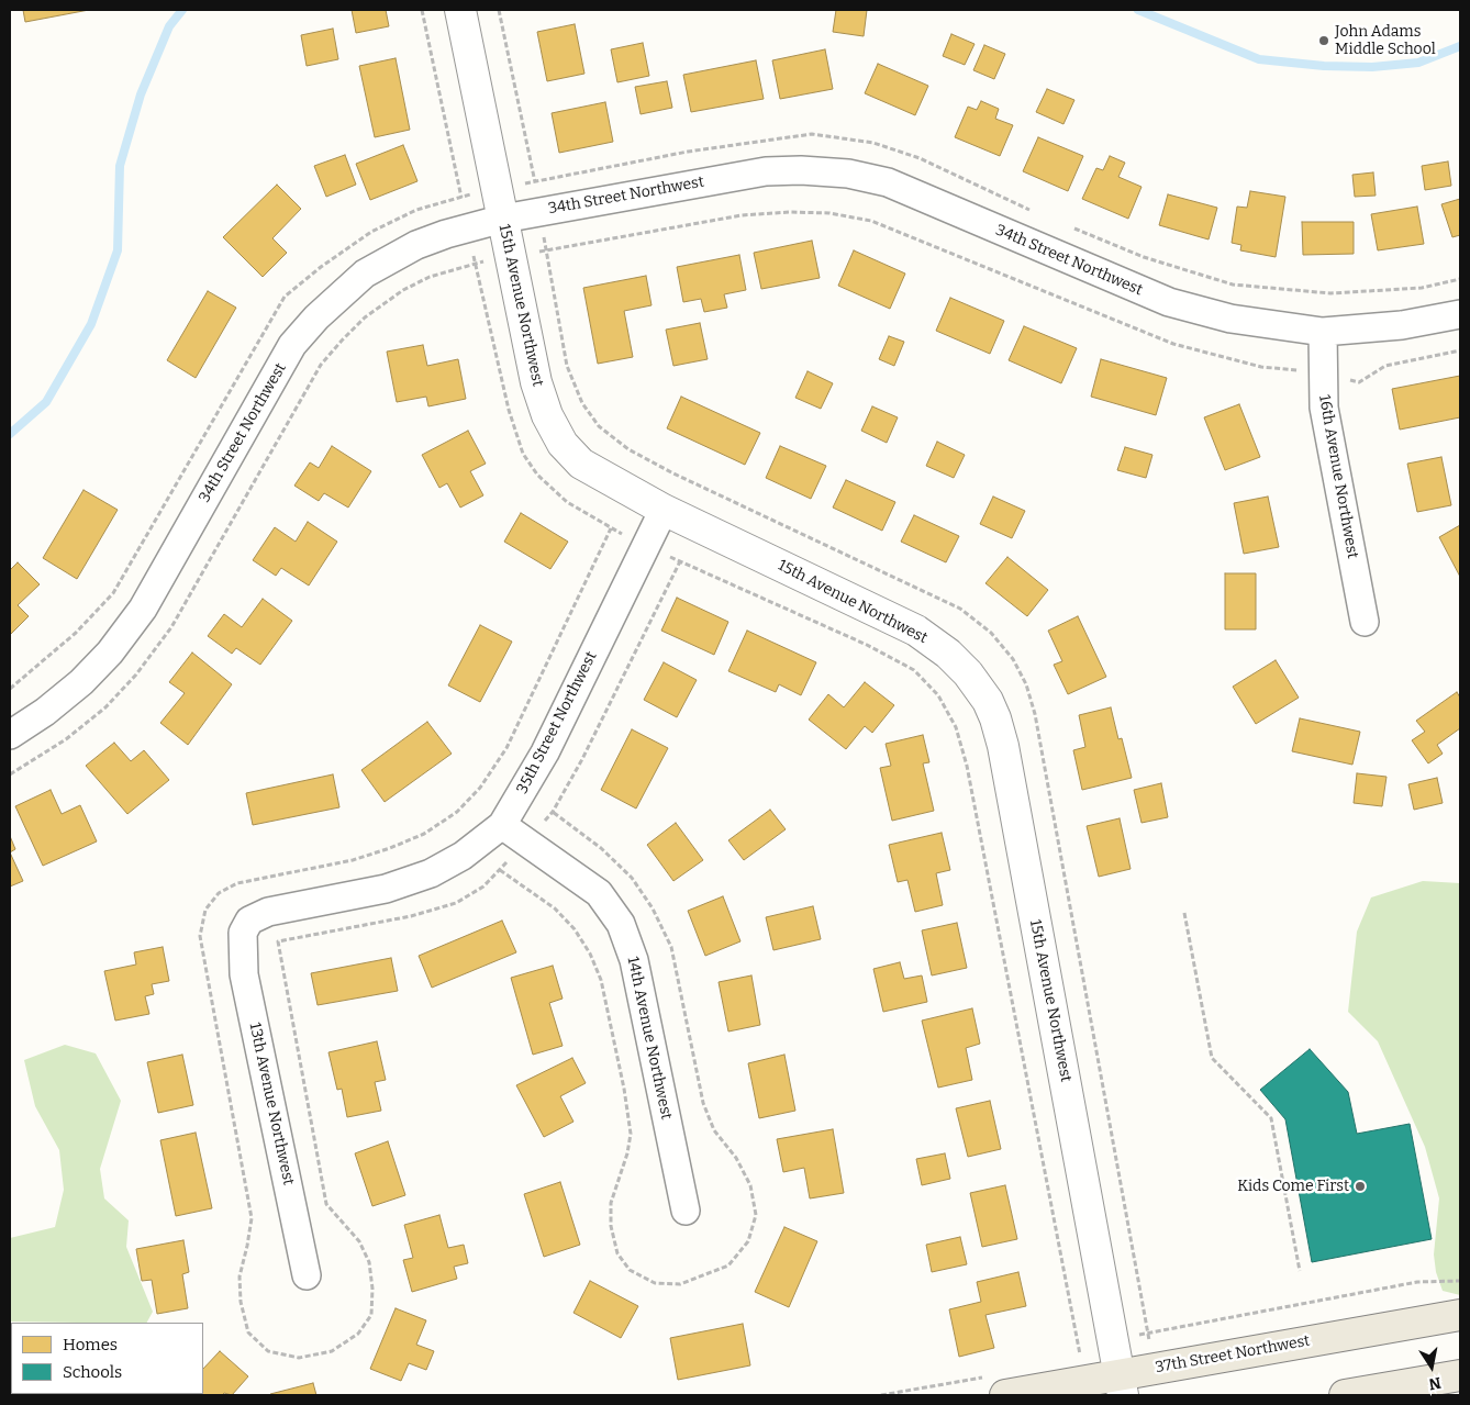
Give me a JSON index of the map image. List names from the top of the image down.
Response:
{
  "streets": {
    "main road": ["37th Street Northwest"],
    "street": [
      "34th Street Northwest",
      "15th Avenue Northwest",
      "16th Avenue Northwest",
      "35th Street Northwest",
      "14th Avenue Northwest",
      "13th Avenue Northwest"
    ]
  },
  "crossings": [
    ["34th Street Northwest", "15th Avenue Northwest"],
    ["34th Street Northwest", "16th Avenue Northwest"],
    ["15th Avenue Northwest", "35th Street Northwest"],
    ["15th Avenue Northwest", "37th Street Northwest"],
    ["35th Street Northwest", "14th Avenue Northwest"],
    ["35th Street Northwest", "13th Avenue Northwest"]
  ],
  "places": ["John Adams Middle School", "Kids Come First"],
  "legend": ["Homes", "Schools"],
  "north": "bottom"
}
